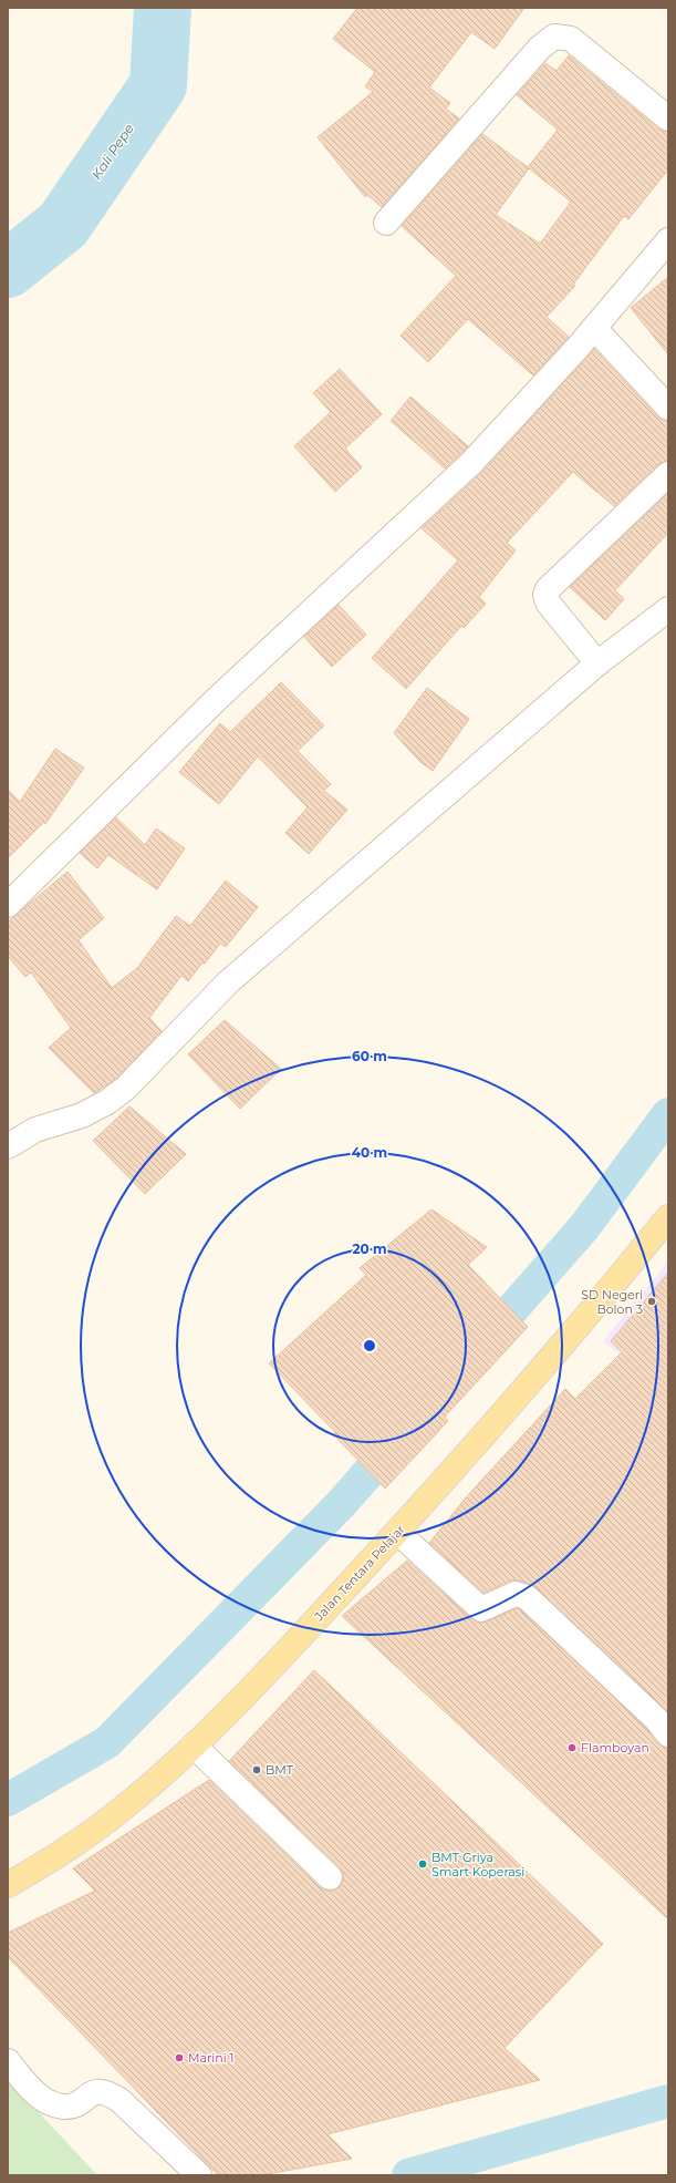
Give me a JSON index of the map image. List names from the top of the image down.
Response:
{
  "streets": {
    "main road": ["Jalan Tentara Pelajar"]
  },
  "water": ["Kali Pepe"],
  "places": [
    "SD Negeri Bolon 3",
    "Flamboyan",
    "BMT",
    "BMT Griya Smart Koperasi",
    "Marini 1"
  ],
  "rings": ["60 m", "40 m", "20 m"]
}
